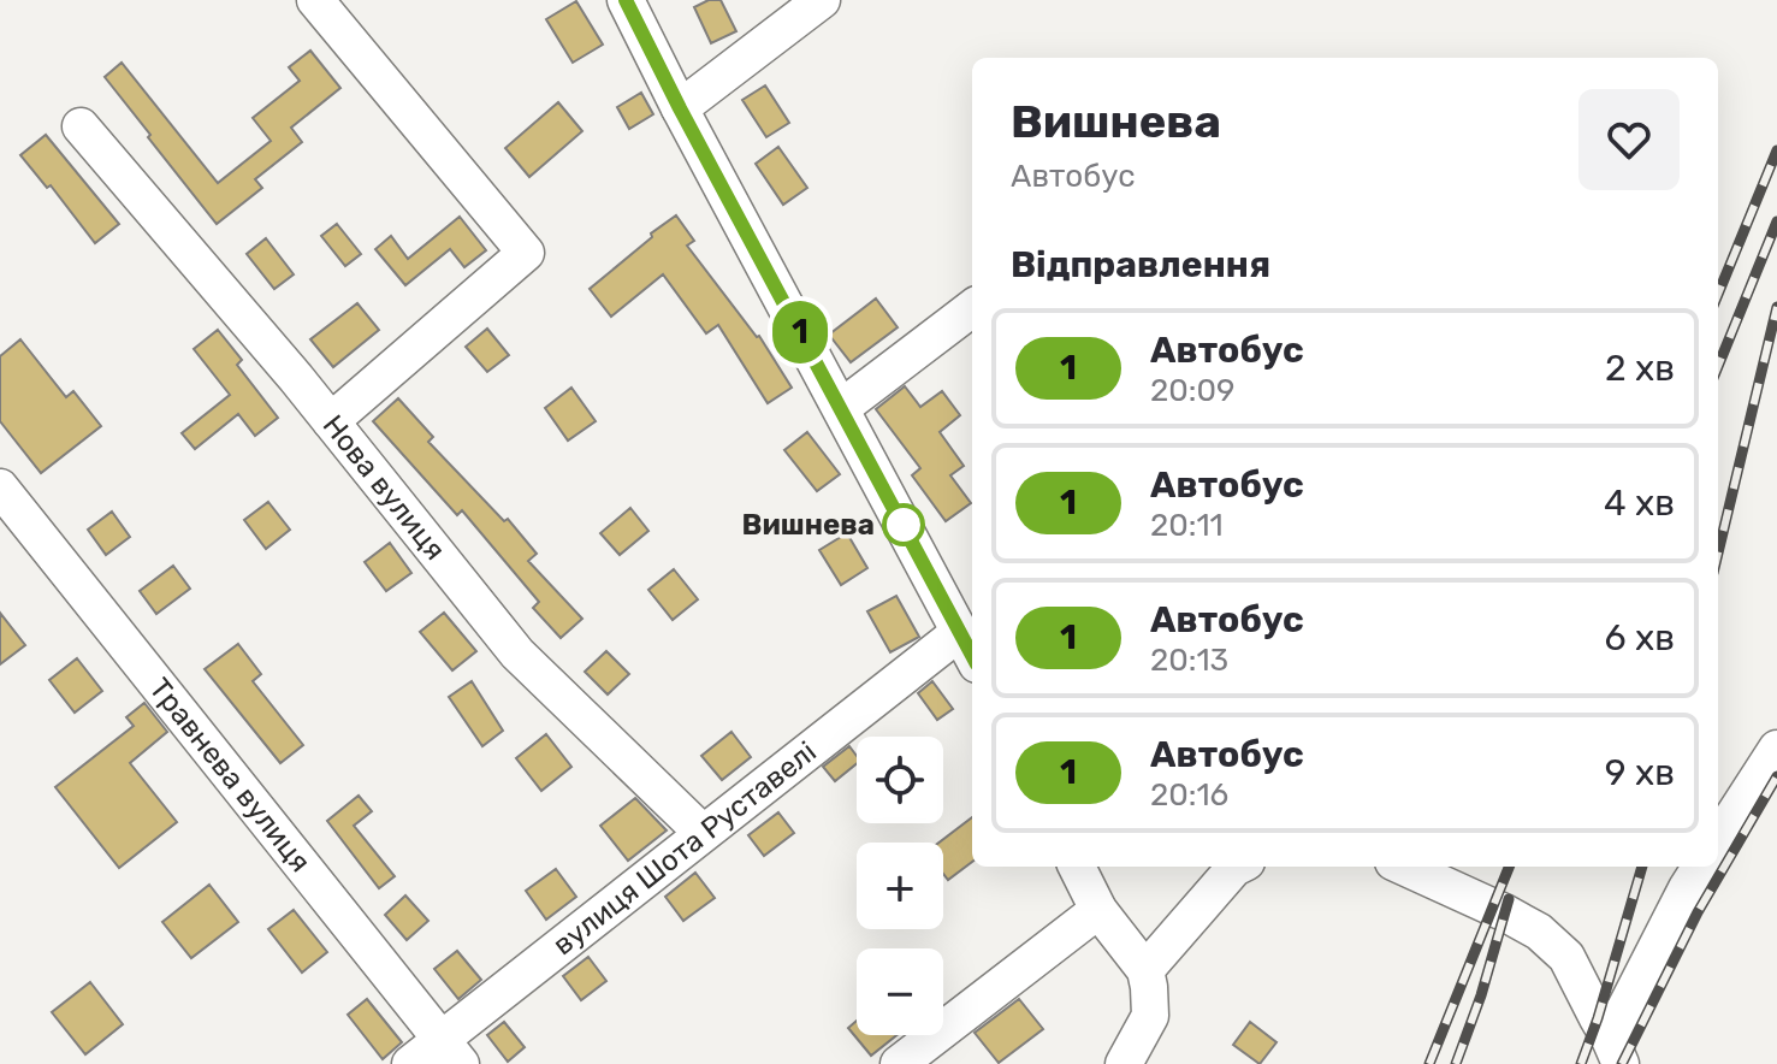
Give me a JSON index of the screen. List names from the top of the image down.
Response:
{
  "streets": {
    "street": ["Нова вулиця", "Травнева вулиця", "вулиця Шота Руставелі"]
  },
  "crossings": [
    ["Нова вулиця", "вулиця Шота Руставелі"],
    ["Травнева вулиця", "вулиця Шота Руставелі"]
  ],
  "places": ["Вишнева"],
  "lines": ["bus line 1"],
  "page": {
    "on_map": "1",
    "heading": [
      ["Вишнева", "Автобус"],
      "Відправлення"
    ],
    "list": [
      {
        "mark": "1",
        "name": "Автобус",
        "note": "20:09",
        "value": "2 хв"
      },
      {
        "mark": "1",
        "name": "Автобус",
        "note": "20:11",
        "value": "4 хв"
      },
      {
        "mark": "1",
        "name": "Автобус",
        "note": "20:13",
        "value": "6 хв"
      },
      {
        "mark": "1",
        "name": "Автобус",
        "note": "20:16",
        "value": "9 хв"
      }
    ],
    "map_buttons": ["+", "−"]
  }
}
